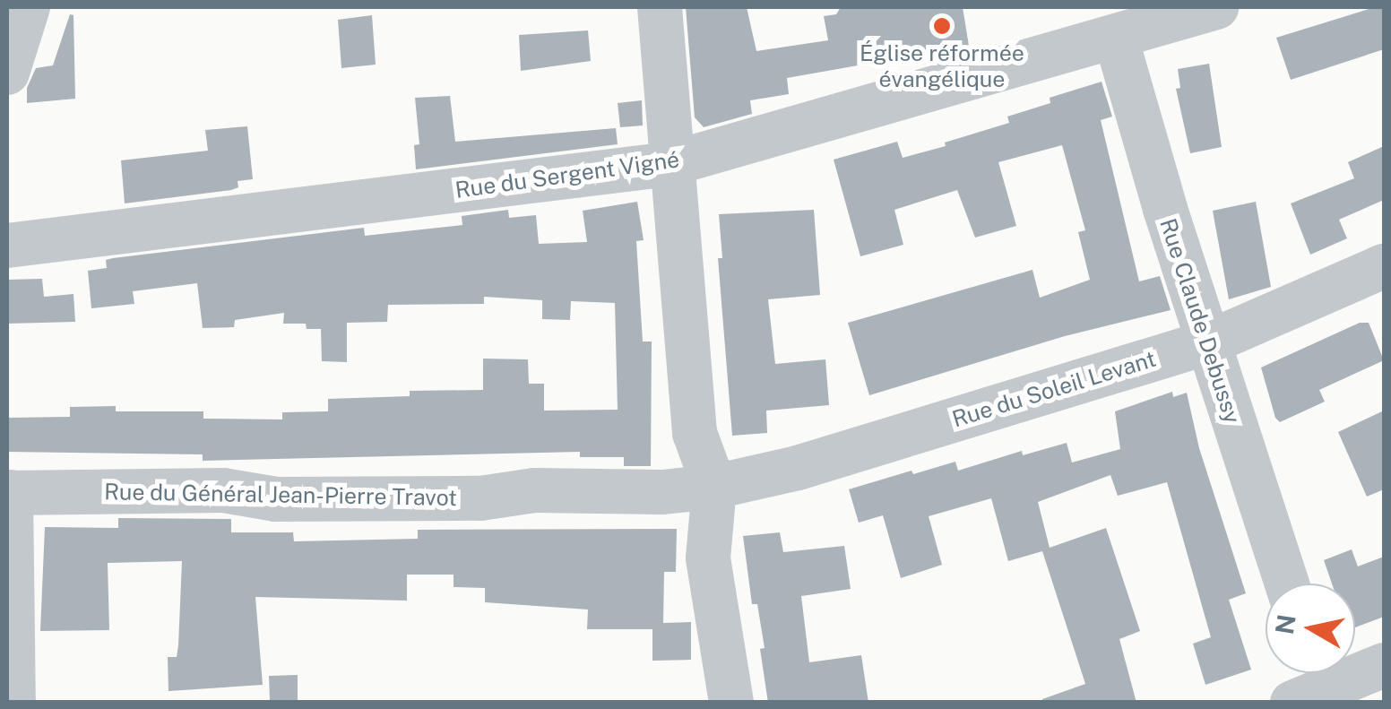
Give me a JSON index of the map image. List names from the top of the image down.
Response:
{
  "streets": {
    "street": [
      "Rue du Sergent Vigné",
      "Rue Claude Debussy",
      "Rue du Soleil Levant",
      "Rue du Général Jean-Pierre Travot"
    ]
  },
  "crossings": [
    ["Rue du Sergent Vigné", "Rue Claude Debussy"],
    ["Rue Claude Debussy", "Rue du Soleil Levant"],
    ["Rue du Soleil Levant", "Rue du Général Jean-Pierre Travot"]
  ],
  "places": ["Église réformée évangélique"],
  "north": "left"
}
